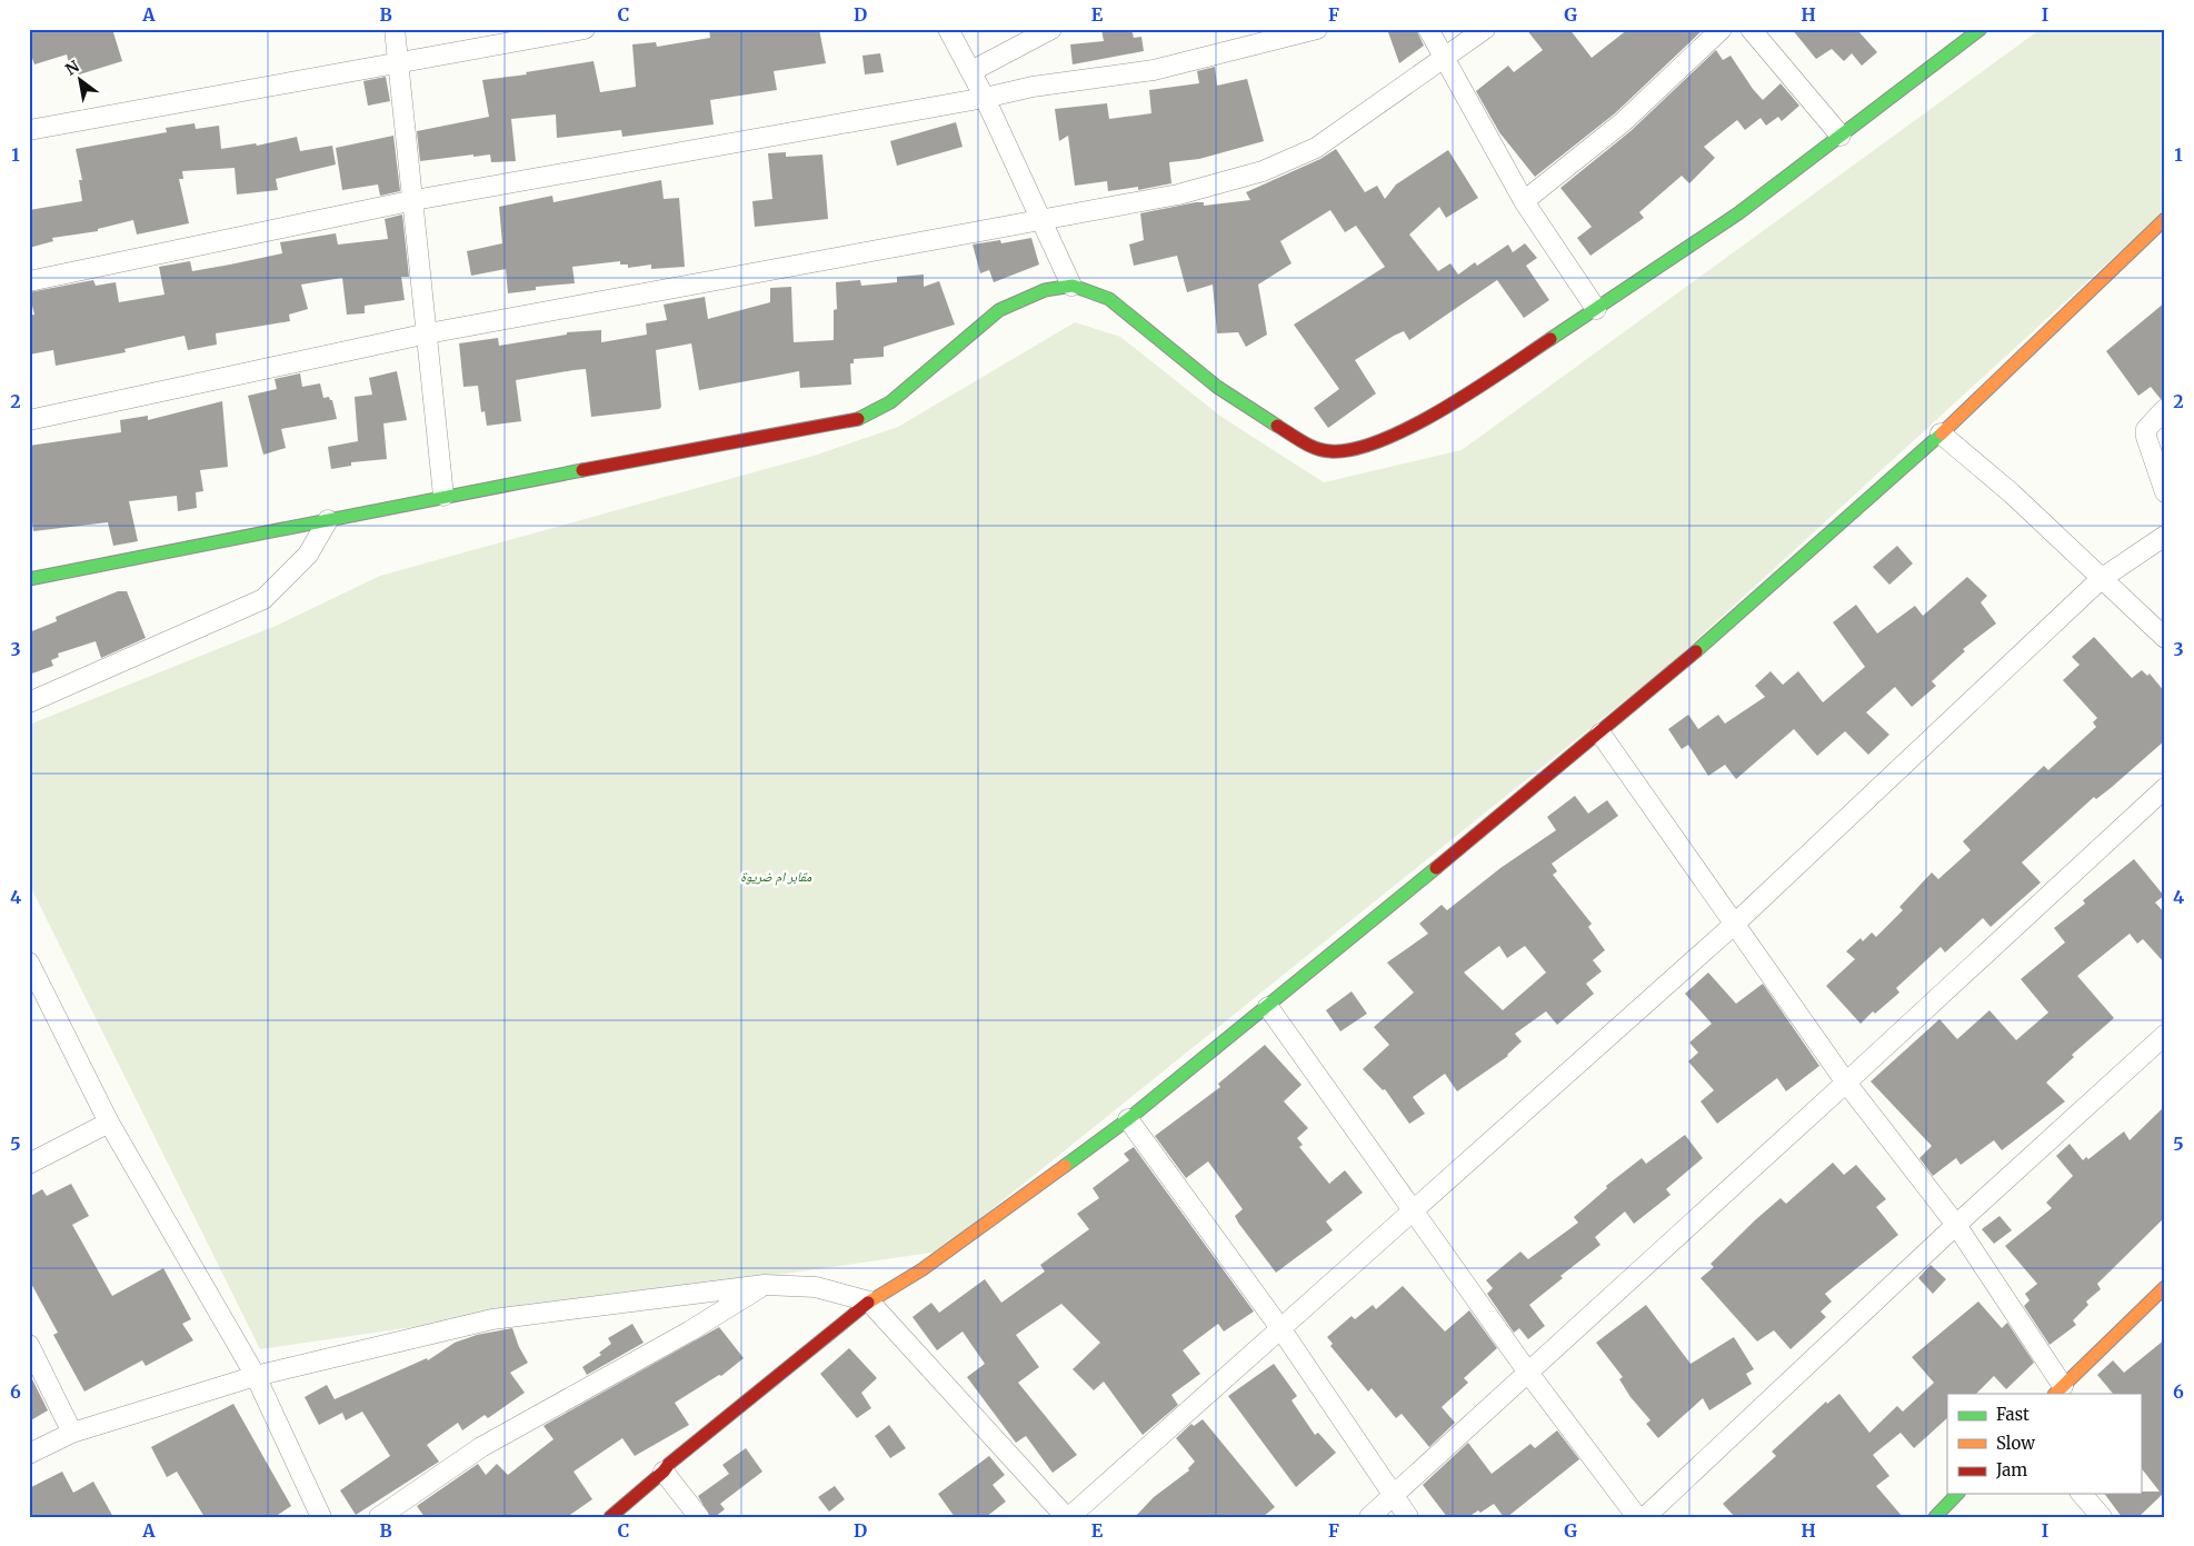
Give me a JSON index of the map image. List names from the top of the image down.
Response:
{
  "parks": ["مقابر ام ضريوة"],
  "legend": ["Fast", "Slow", "Jam"],
  "north": "top left",
  "grid": {
    "columns": [
      "A",
      "B",
      "C",
      "D",
      "E",
      "F",
      "G",
      "H",
      "I"
    ],
    "rows": [
      "1",
      "2",
      "3",
      "4",
      "5",
      "6"
    ]
  }
}
